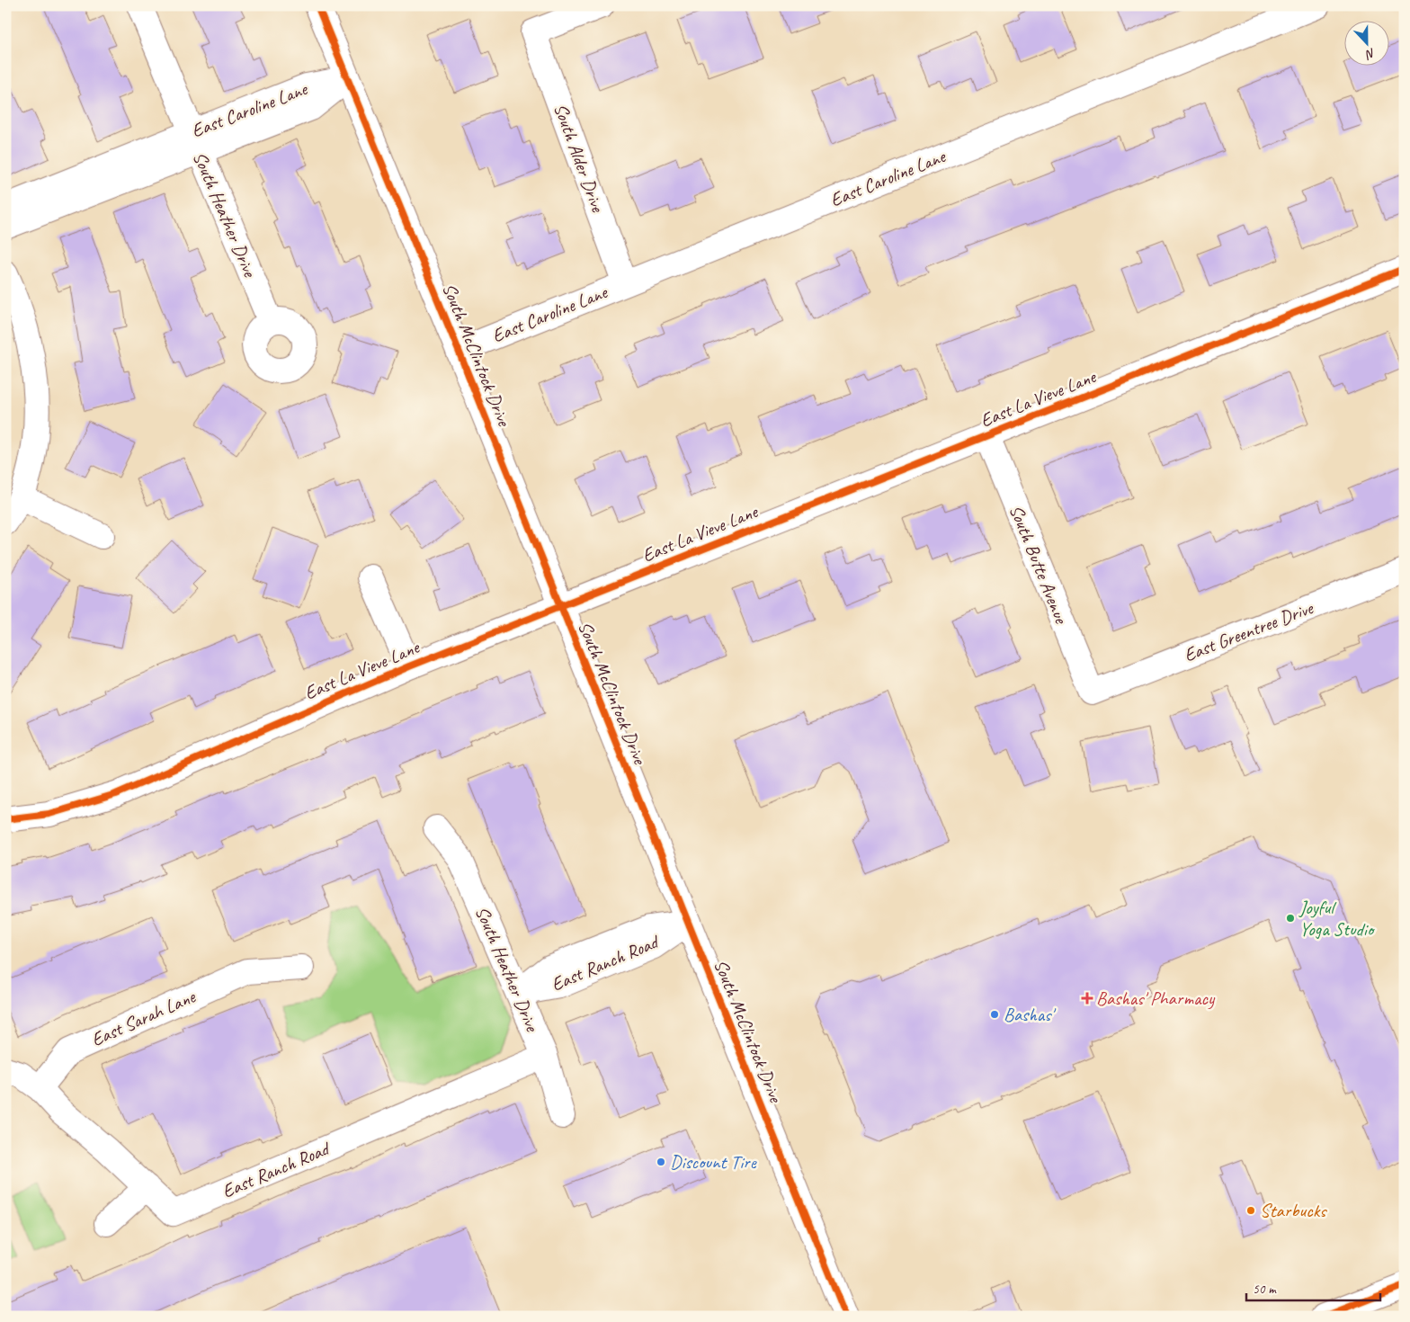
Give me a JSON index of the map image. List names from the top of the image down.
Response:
{
  "streets": {
    "street": [
      "East Caroline Lane",
      "South Alder Drive",
      "South Heather Drive",
      "South McClintock Drive",
      "East La Vieve Lane",
      "South Butte Avenue",
      "East Greentree Drive",
      "East Ranch Road",
      "East Sarah Lane"
    ]
  },
  "crossings": [
    ["East Caroline Lane", "South Alder Drive"],
    ["East Caroline Lane", "South Heather Drive"],
    ["East Caroline Lane", "South McClintock Drive"],
    ["South Heather Drive", "East Ranch Road"],
    ["South McClintock Drive", "East La Vieve Lane"],
    ["South McClintock Drive", "East Ranch Road"],
    ["East La Vieve Lane", "South Butte Avenue"],
    ["South Butte Avenue", "East Greentree Drive"],
    ["East Ranch Road", "East Sarah Lane"]
  ],
  "places": {
    "other": [
      "Joyful Yoga Studio",
      "Bashas'",
      "Discount Tire",
      "Starbucks"
    ],
    "health": ["Bashas' Pharmacy"]
  },
  "scale_bar": "50 m",
  "north": "bottom"
}
